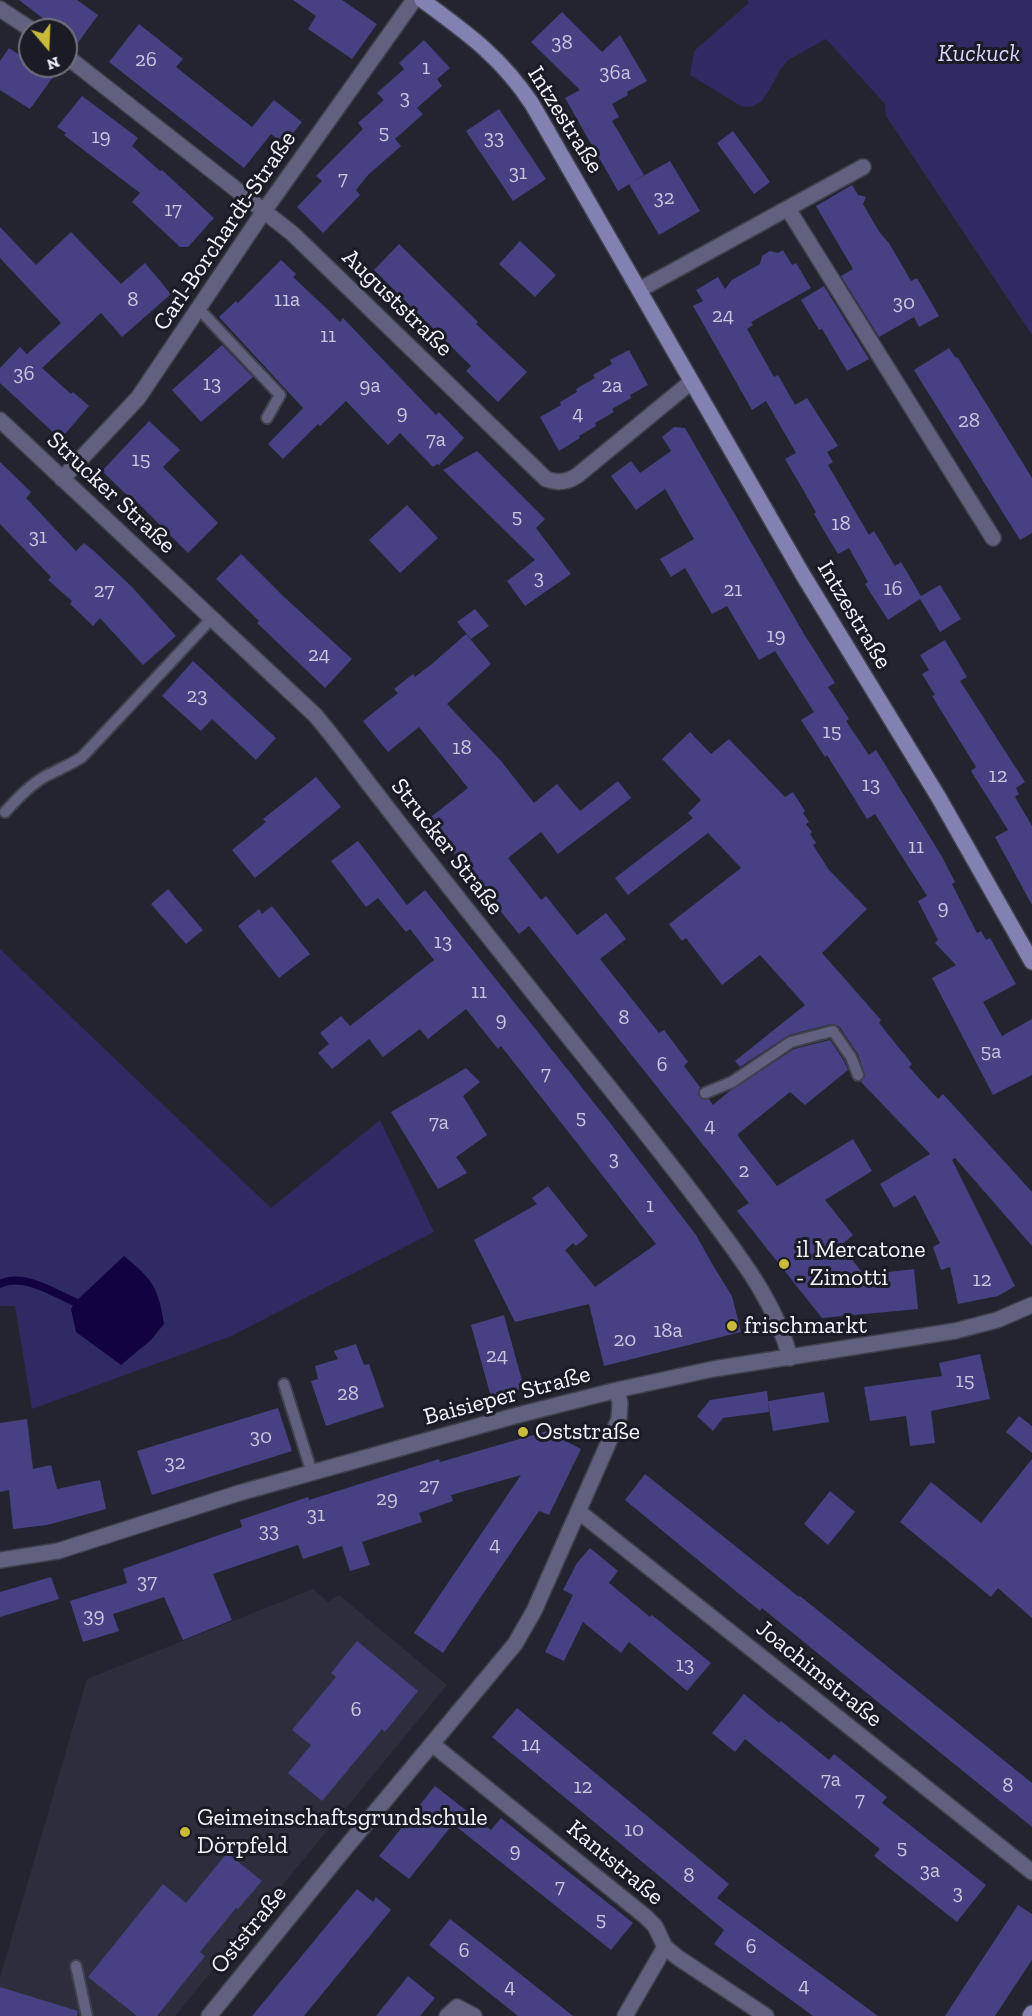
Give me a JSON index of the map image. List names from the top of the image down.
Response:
{
  "streets": {
    "main road": ["Intzestraße"],
    "street": [
      "Carl-Borchardt-Straße",
      "Auguststraße",
      "Strucker Straße",
      "Baisieper Straße",
      "Joachimstraße",
      "Kantstraße",
      "Oststraße"
    ]
  },
  "crossings": [
    ["Intzestraße", "Auguststraße"],
    ["Carl-Borchardt-Straße", "Auguststraße"],
    ["Carl-Borchardt-Straße", "Strucker Straße"],
    ["Strucker Straße", "Baisieper Straße"],
    ["Baisieper Straße", "Oststraße"],
    ["Joachimstraße", "Oststraße"],
    ["Kantstraße", "Oststraße"]
  ],
  "parks": ["Kuckuck"],
  "places": [
    "il Mercatone - Zimotti",
    "frischmarkt",
    "Oststraße",
    "Geimeinschaftsgrundschule Dörpfeld"
  ],
  "house_numbers": [
    "38",
    "26",
    "1",
    "36a",
    "3",
    "5",
    "19",
    "33",
    "31",
    "7",
    "32",
    "17",
    "8",
    "11a",
    "30",
    "24",
    "11",
    "36",
    "13",
    "9a",
    "2a",
    "9",
    "4",
    "28",
    "7a",
    "15",
    "5",
    "18",
    "31",
    "3",
    "16",
    "21",
    "27",
    "19",
    "24",
    "23",
    "15",
    "18",
    "12",
    "13",
    "11",
    "9",
    "13",
    "11",
    "8",
    "9",
    "5a",
    "6",
    "7",
    "5",
    "7a",
    "4",
    "3",
    "2",
    "1",
    "12",
    "18a",
    "20",
    "24",
    "15",
    "28",
    "30",
    "32",
    "27",
    "29",
    "31",
    "33",
    "4",
    "37",
    "39",
    "13",
    "6",
    "14",
    "7a",
    "8",
    "12",
    "7",
    "10",
    "5",
    "9",
    "3a",
    "8",
    "7",
    "3",
    "5",
    "6",
    "6",
    "4",
    "4"
  ],
  "north": "bottom"
}
